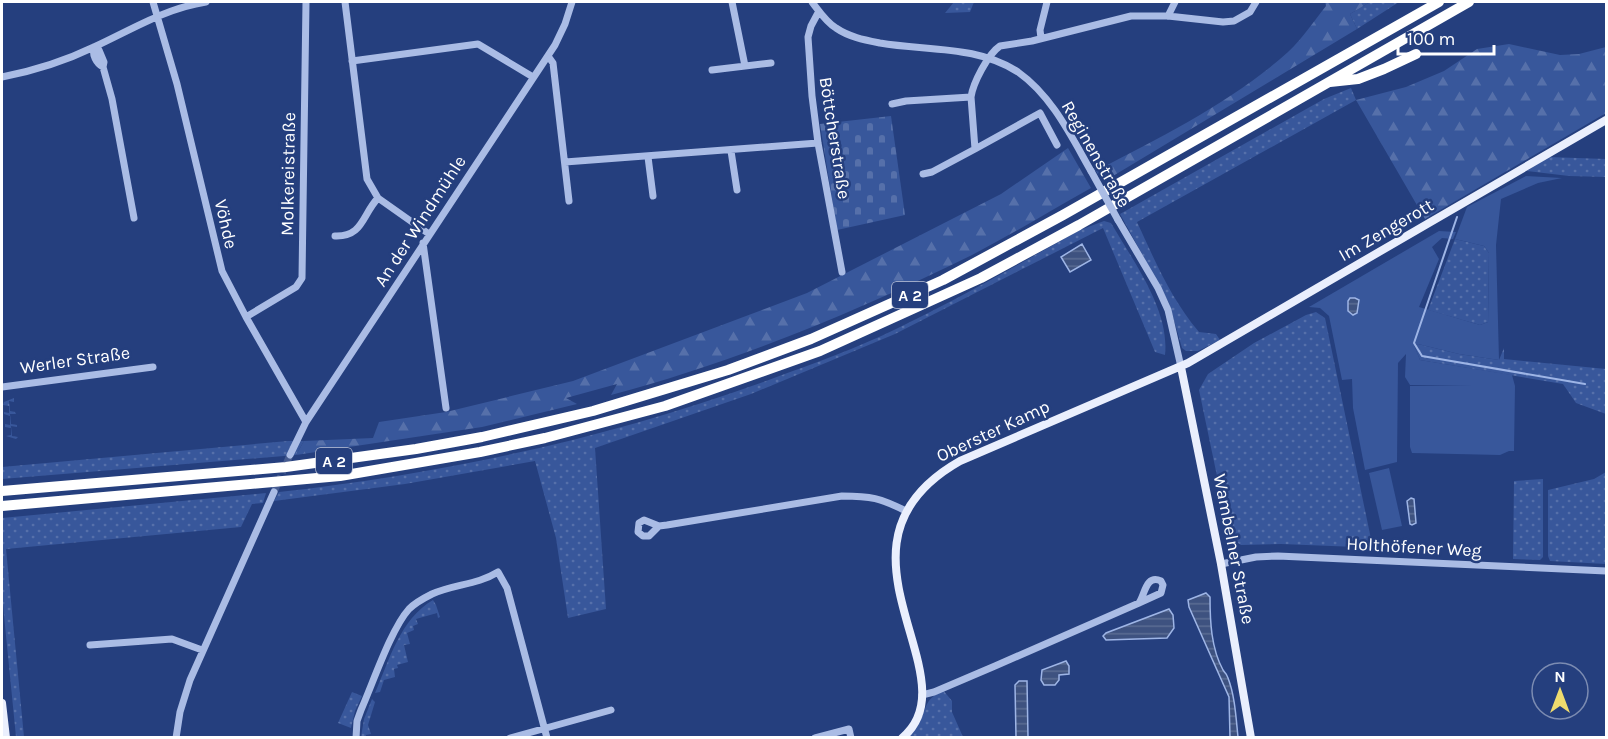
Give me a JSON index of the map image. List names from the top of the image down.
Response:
{
  "streets": {
    "highway": ["A 2"],
    "main road": ["Im Zengerott", "Oberster Kamp", "Wambelner Straße"],
    "street": [
      "Böttcherstraße",
      "Reginenstraße",
      "Molkereistraße",
      "An der Windmühle",
      "Vöhde",
      "Werler Straße",
      "Holthöfener Weg"
    ]
  },
  "crossings": [
    ["Böttcherstraße", "Reginenstraße"],
    ["Reginenstraße", "Im Zengerott"],
    ["Reginenstraße", "Oberster Kamp"],
    ["Reginenstraße", "Wambelner Straße"],
    ["Molkereistraße", "Vöhde"],
    ["An der Windmühle", "Vöhde"],
    ["Im Zengerott", "Oberster Kamp"],
    ["Im Zengerott", "Wambelner Straße"],
    ["Oberster Kamp", "Wambelner Straße"],
    ["Holthöfener Weg", "Wambelner Straße"]
  ],
  "scale_bar": "100 m",
  "north": "top"
}
